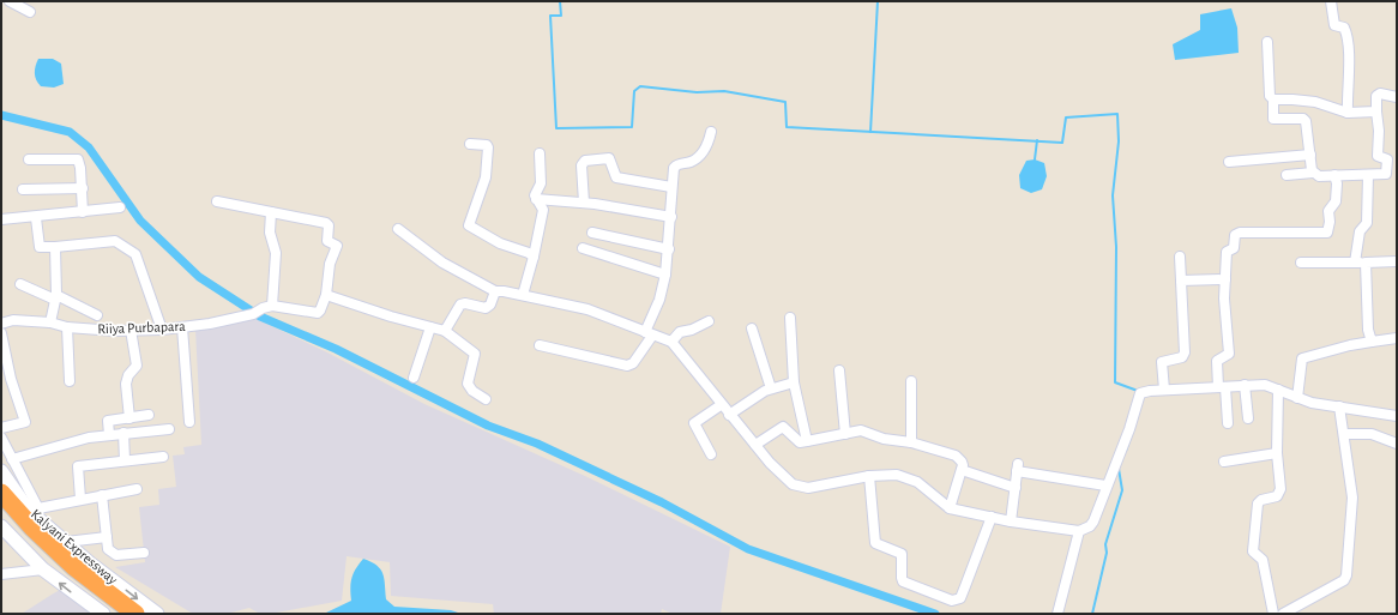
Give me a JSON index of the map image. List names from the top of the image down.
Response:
{
  "streets": {
    "highway": ["Kalyani Expressway"],
    "street": ["Riiya Purbapara"]
  }
}
